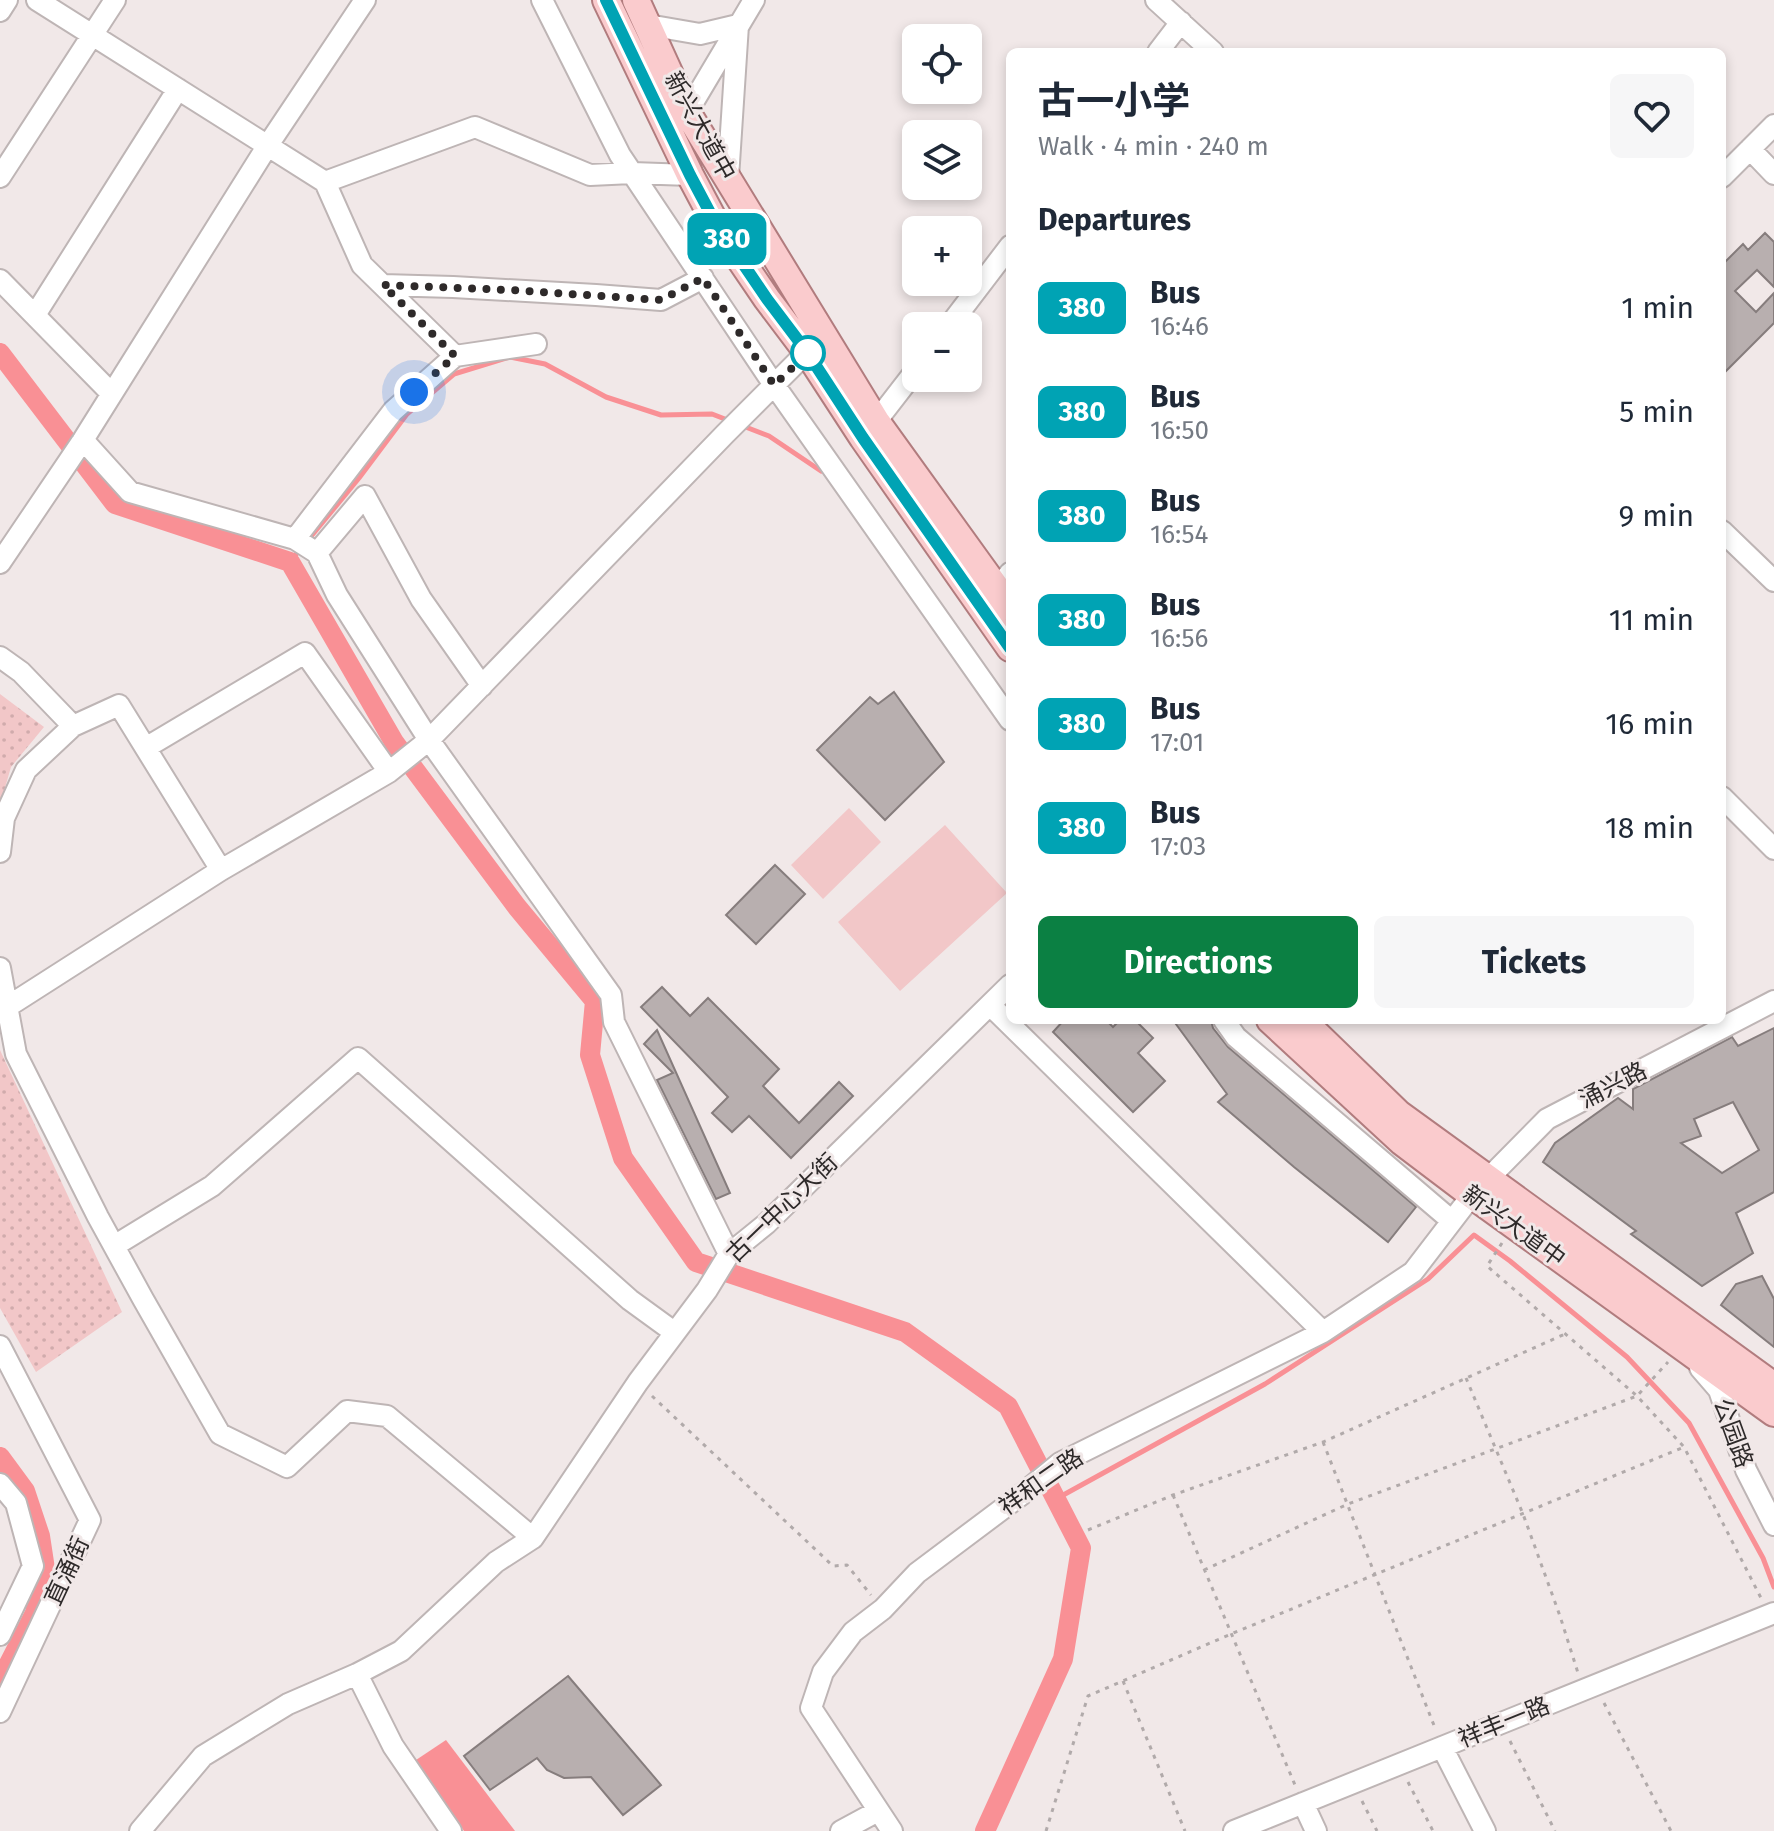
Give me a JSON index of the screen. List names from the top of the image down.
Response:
{
  "streets": {
    "main road": ["新兴大道中"],
    "street": [
      "涌兴路",
      "古一中心大街",
      "公园路",
      "祥和二路",
      "直涌街",
      "祥丰一路"
    ]
  },
  "crossings": [
    ["新兴大道中", "涌兴路"],
    ["新兴大道中", "公园路"],
    ["新兴大道中", "祥和二路"],
    ["涌兴路", "祥和二路"]
  ],
  "lines": ["bus line 380"],
  "page": {
    "on_map": "380",
    "map_buttons": ["+", "−"],
    "heading": [
      ["古一小学", "Walk · 4 min · 240 m"],
      "Departures"
    ],
    "list": [
      {
        "mark": "380",
        "name": "Bus",
        "note": "16:46",
        "value": "1 min"
      },
      {
        "mark": "380",
        "name": "Bus",
        "note": "16:50",
        "value": "5 min"
      },
      {
        "mark": "380",
        "name": "Bus",
        "note": "16:54",
        "value": "9 min"
      },
      {
        "mark": "380",
        "name": "Bus",
        "note": "16:56",
        "value": "11 min"
      },
      {
        "mark": "380",
        "name": "Bus",
        "note": "17:01",
        "value": "16 min"
      },
      {
        "mark": "380",
        "name": "Bus",
        "note": "17:03",
        "value": "18 min"
      }
    ],
    "buttons": ["Directions", "Tickets"]
  }
}
